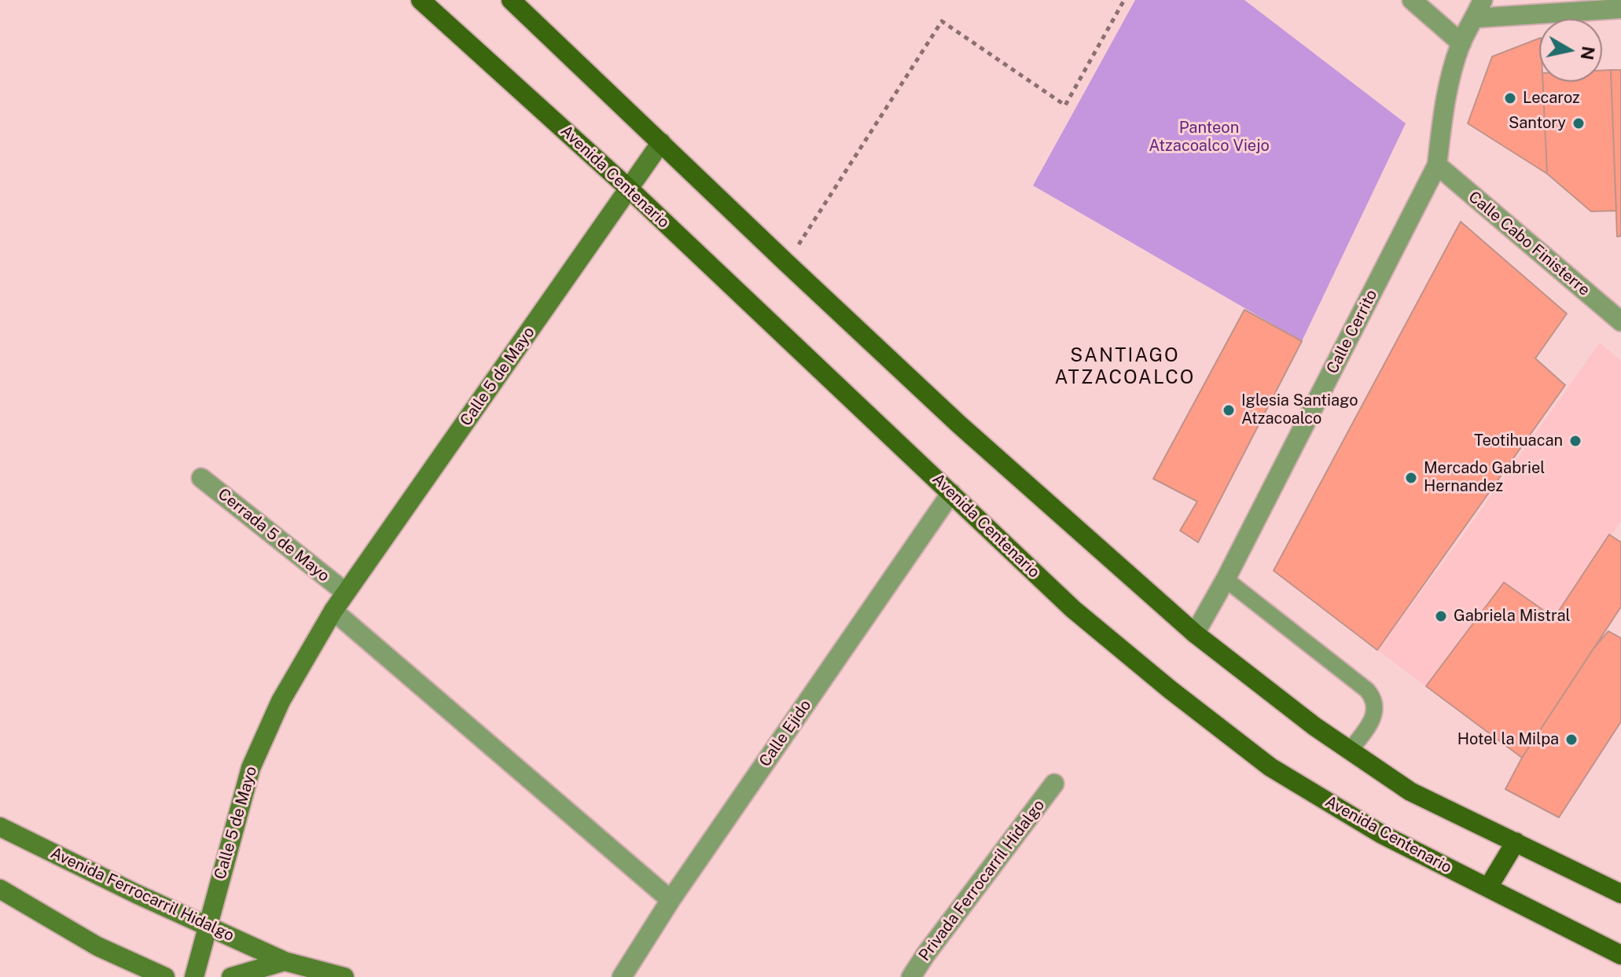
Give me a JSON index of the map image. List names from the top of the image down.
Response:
{
  "streets": {
    "main road": ["Avenida Centenario"],
    "street": [
      "Calle Cabo Finisterre",
      "Calle Cerrito",
      "Calle 5 de Mayo",
      "Cerrada 5 de Mayo",
      "Calle Ejido",
      "Privada Ferrocarril Hidalgo",
      "Avenida Ferrocarril Hidalgo"
    ]
  },
  "crossings": [
    ["Avenida Centenario", "Calle 5 de Mayo"],
    ["Avenida Centenario", "Calle Ejido"],
    ["Calle Cabo Finisterre", "Calle Cerrito"],
    ["Calle 5 de Mayo", "Cerrada 5 de Mayo"],
    ["Calle 5 de Mayo", "Avenida Ferrocarril Hidalgo"]
  ],
  "districts": ["SANTIAGO ATZACOALCO"],
  "parks": ["Panteon Atzacoalco Viejo"],
  "places": [
    "Lecaroz",
    "Santory",
    "Iglesia Santiago Atzacoalco",
    "Teotihuacan",
    "Mercado Gabriel Hernandez",
    "Gabriela Mistral",
    "Hotel la Milpa"
  ],
  "north": "right"
}
